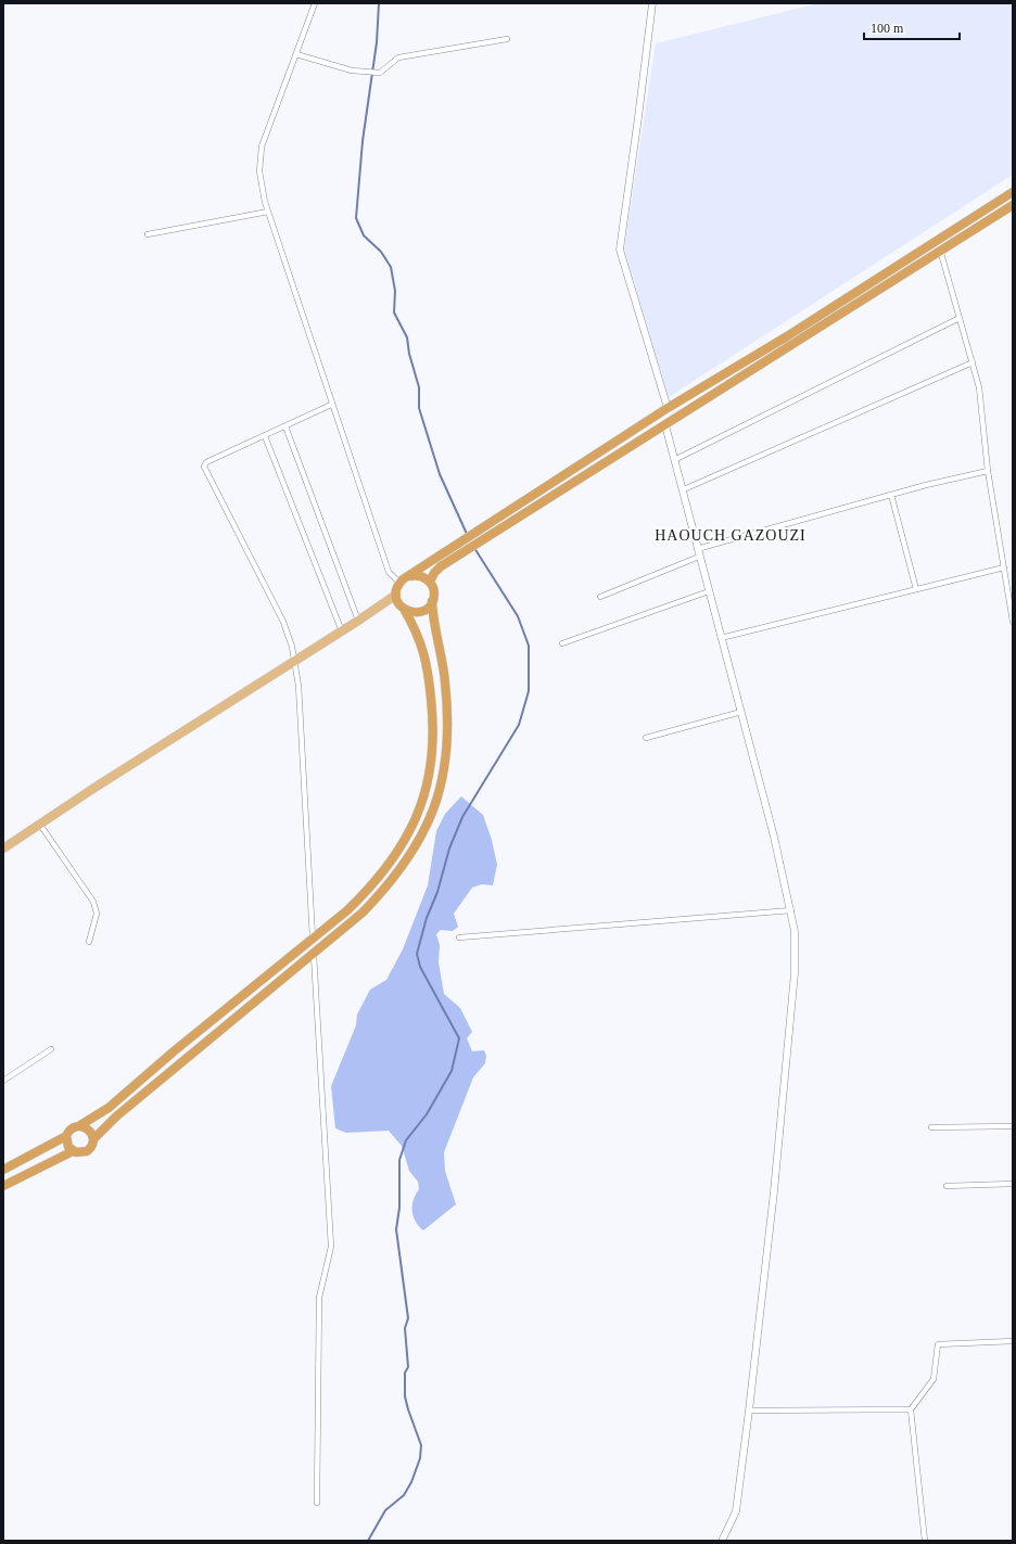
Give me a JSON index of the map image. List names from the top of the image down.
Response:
{
  "districts": ["HAOUCH GAZOUZI"],
  "scale_bar": "100 m"
}
